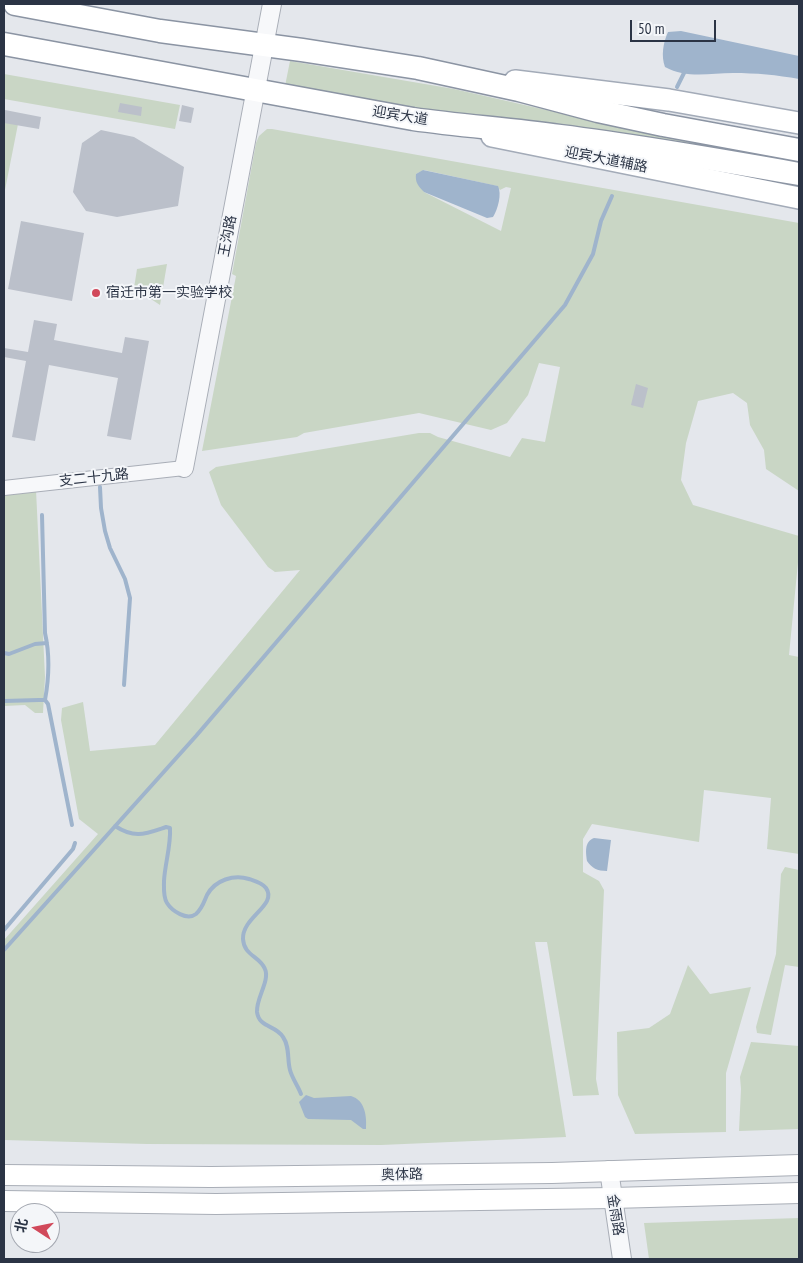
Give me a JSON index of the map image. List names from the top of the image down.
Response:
{
  "streets": {
    "highway": ["迎宾大道"],
    "main road": ["迎宾大道辅路", "奥体路"],
    "street": ["王沟路", "支二十九路", "金雨路"]
  },
  "crossings": [
    ["迎宾大道", "迎宾大道辅路"],
    ["迎宾大道", "王沟路"],
    ["王沟路", "支二十九路"],
    ["奥体路", "金雨路"]
  ],
  "places": ["宿迁市第一实验学校"],
  "scale_bar": "50 m",
  "north": "left"
}
